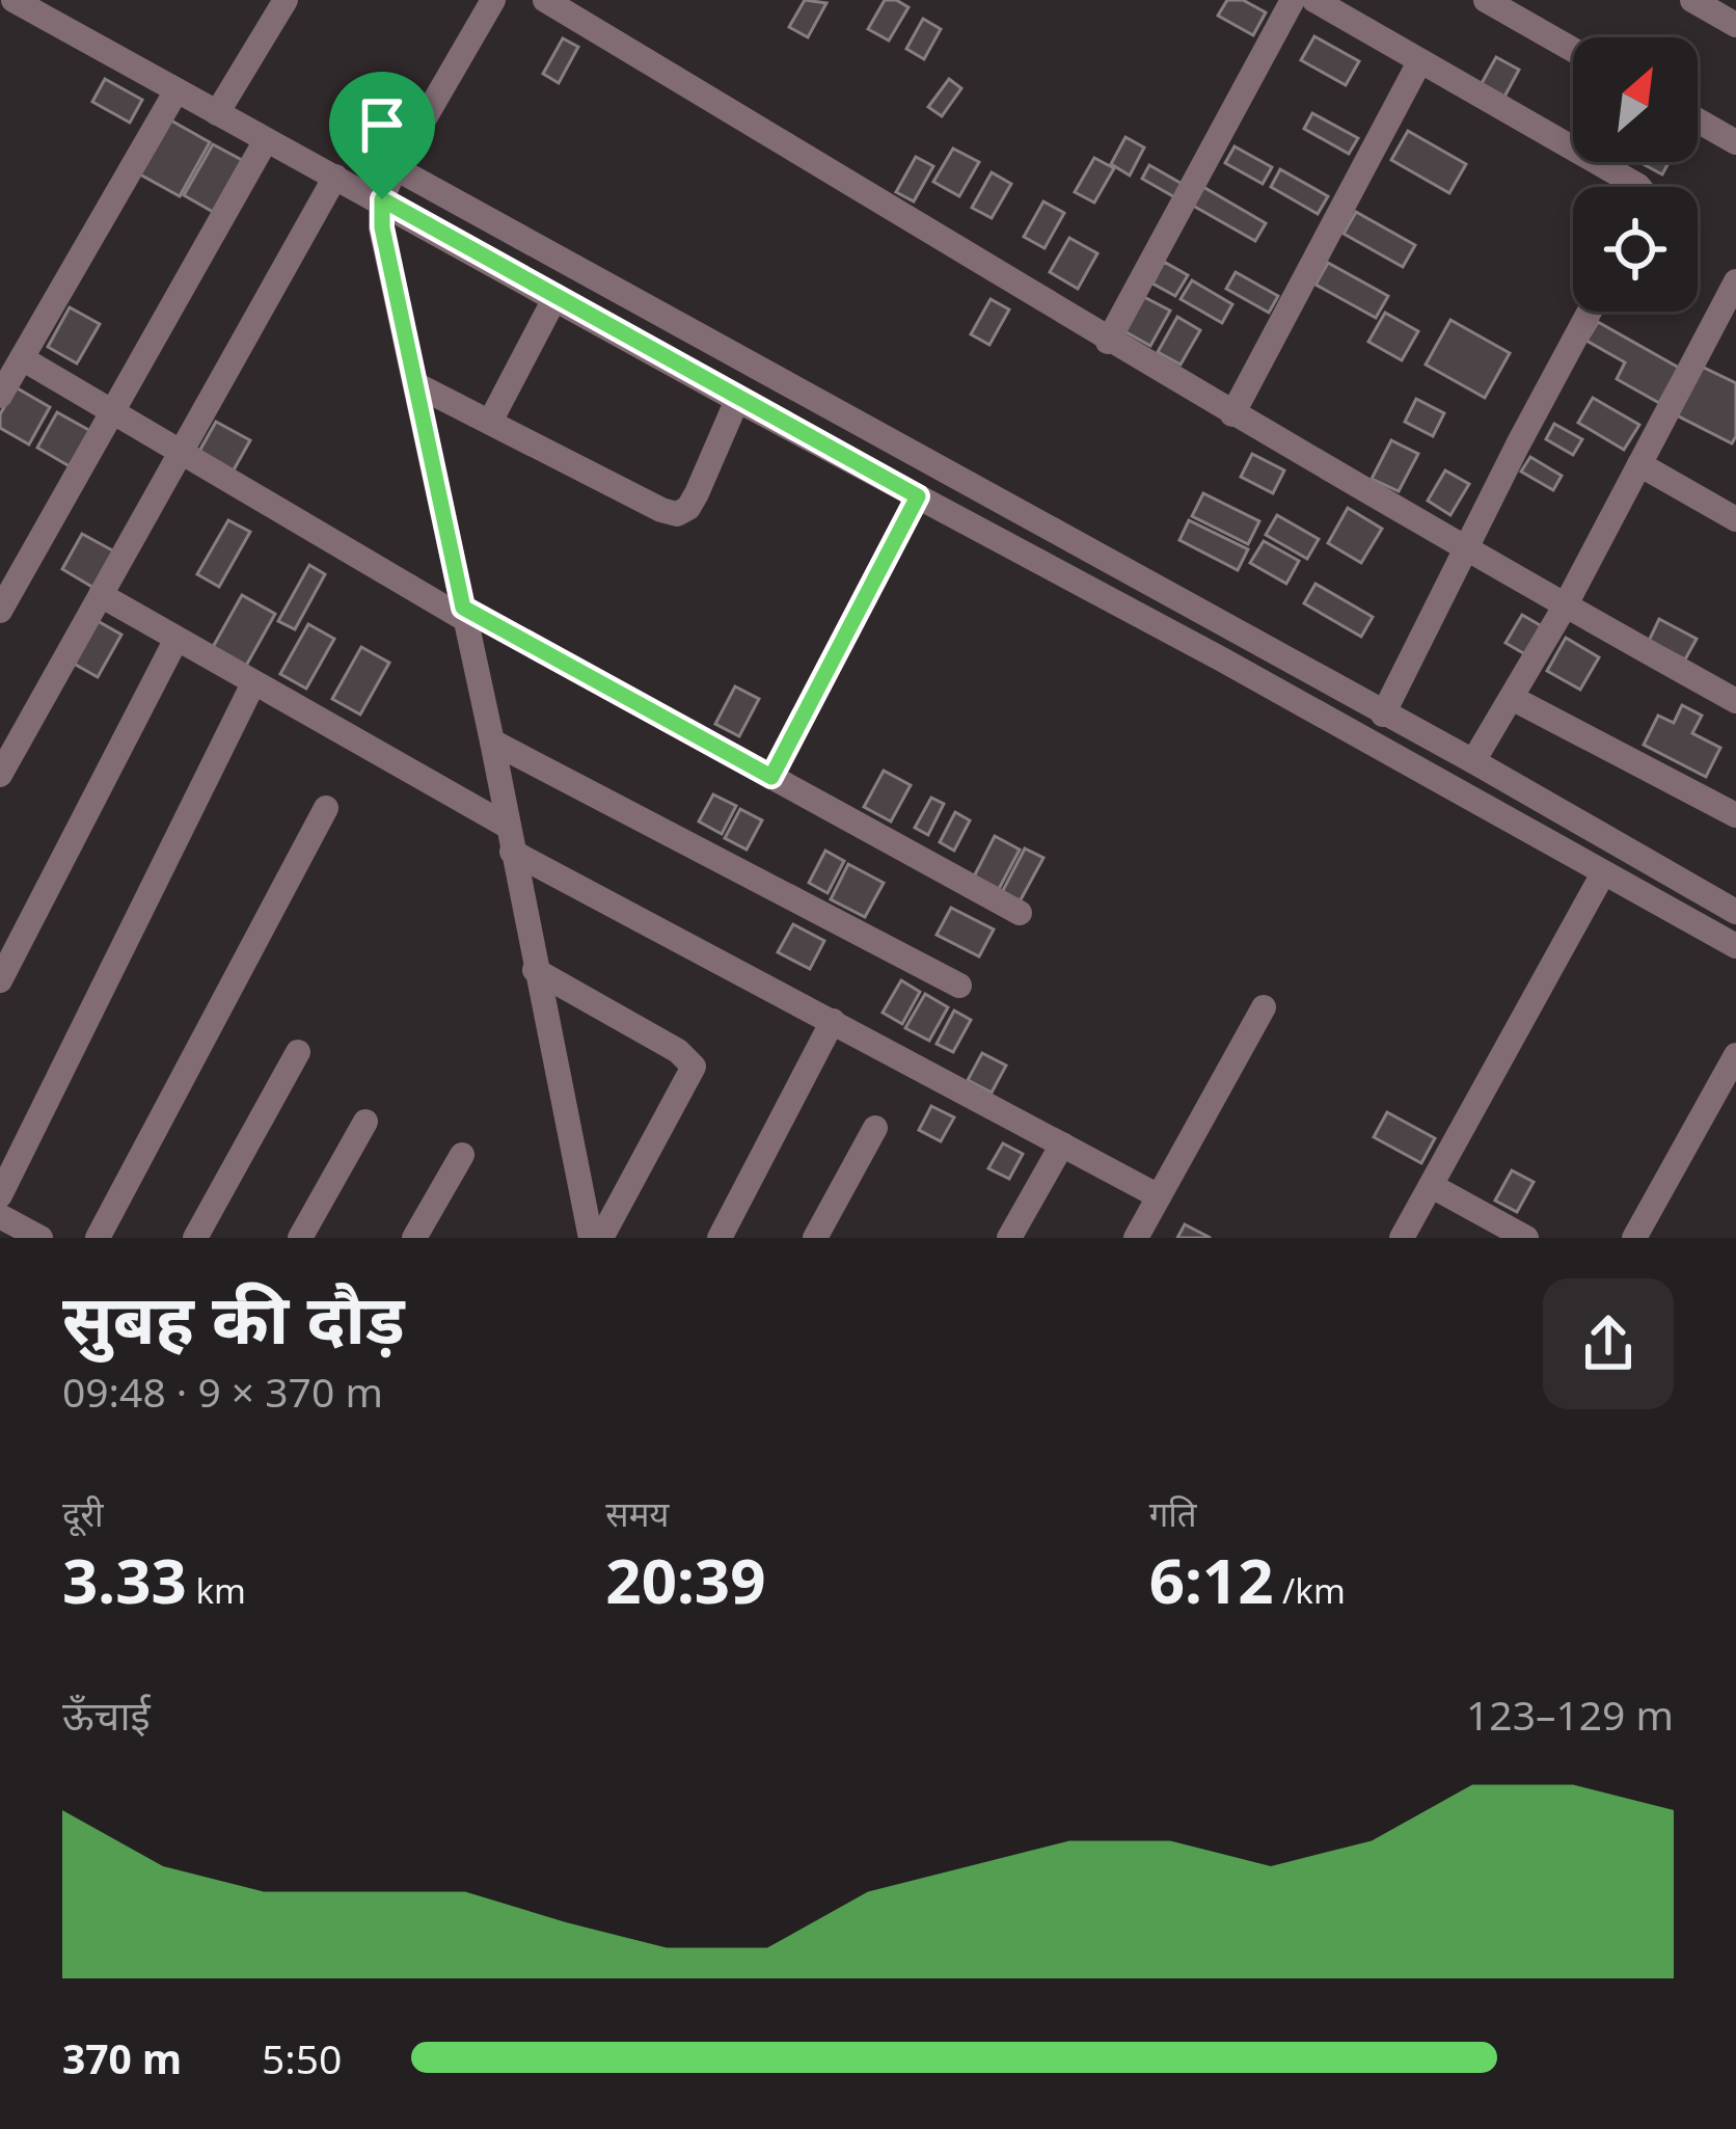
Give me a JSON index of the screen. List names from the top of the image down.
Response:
{
  "north": "top right",
  "page": {
    "heading": ["सुबह की दौड़", "09:48 · 9 × 370 m"],
    "stats": [
      ["दूरी", "3.33 km"],
      ["समय", "20:39"],
      ["गति", "6:12 /km"]
    ],
    "chart": ["ऊँचाई", "123–129 m"],
    "list": [
      {
        "name": "370 m",
        "note": "5:50"
      }
    ]
  }
}
